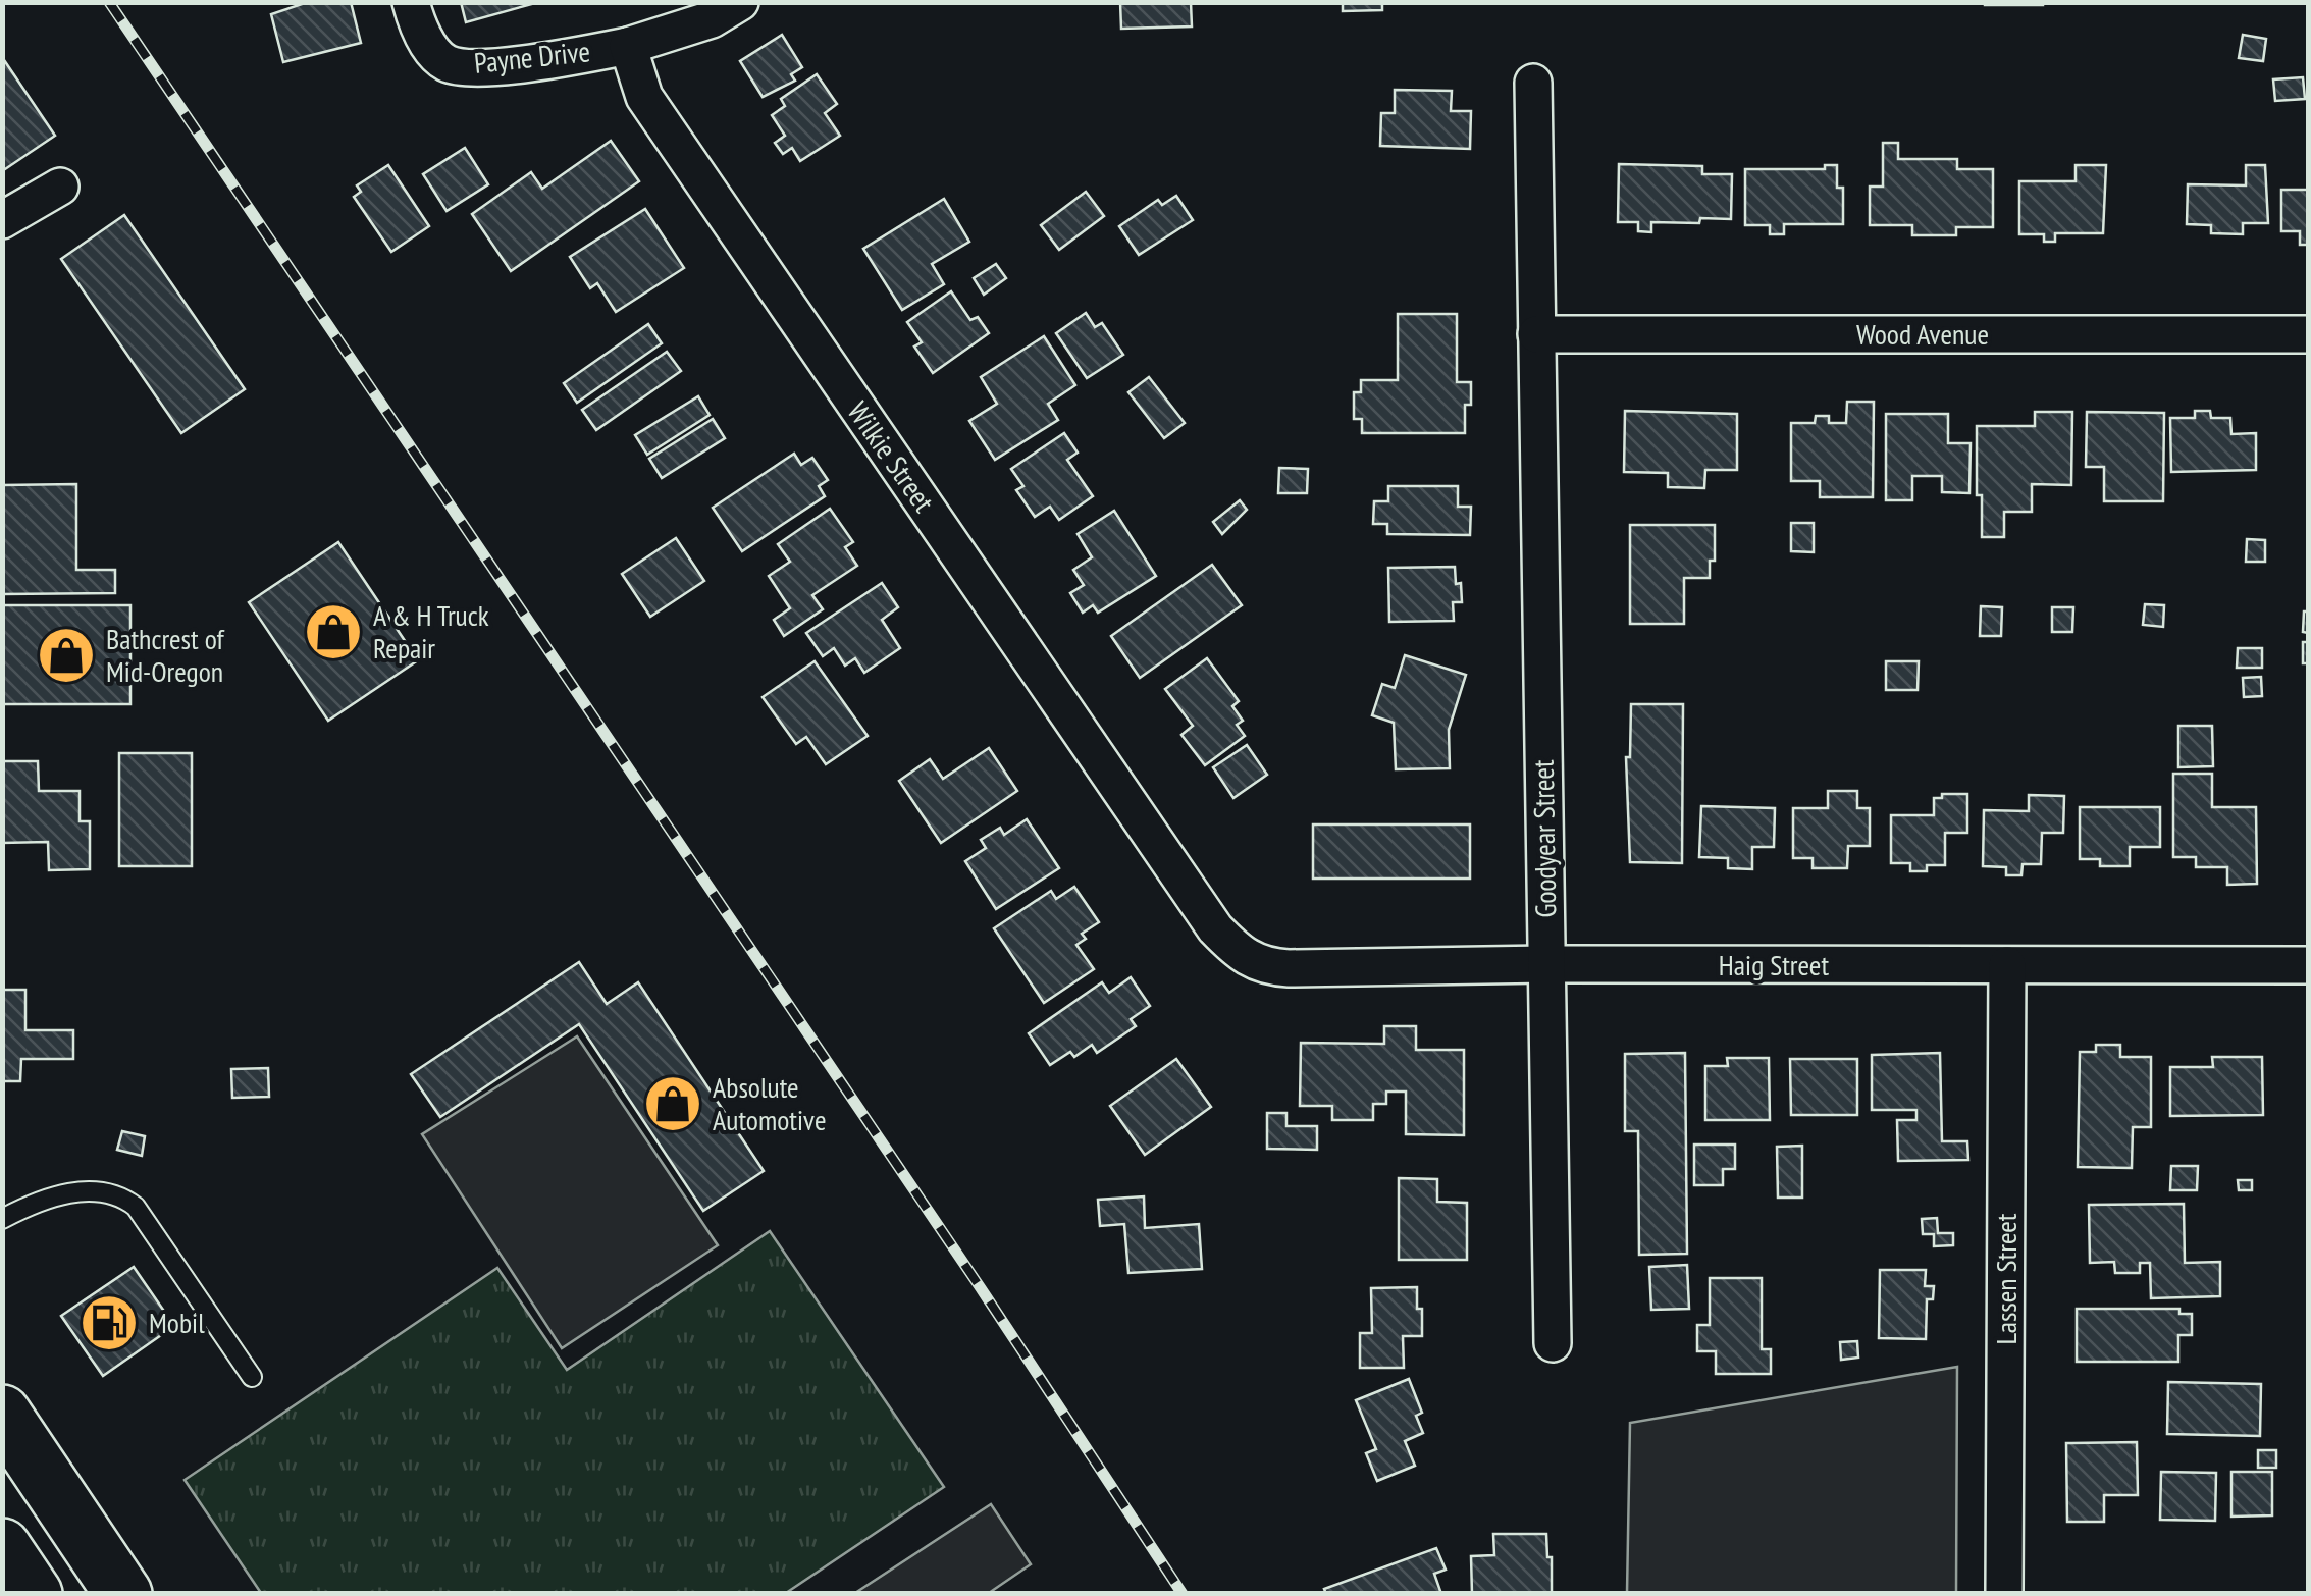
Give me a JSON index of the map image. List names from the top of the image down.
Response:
{
  "streets": {
    "street": [
      "Payne Drive",
      "Wood Avenue",
      "Wilkie Street",
      "Goodyear Street",
      "Haig Street",
      "Lassen Street"
    ]
  },
  "crossings": [
    ["Payne Drive", "Wilkie Street"],
    ["Wood Avenue", "Goodyear Street"],
    ["Wilkie Street", "Haig Street"],
    ["Goodyear Street", "Haig Street"],
    ["Haig Street", "Lassen Street"]
  ],
  "places": {
    "shop": ["A & H Truck Repair", "Bathcrest of Mid-Oregon", "Absolute Automotive"],
    "fuel station": ["Mobil"]
  }
}
